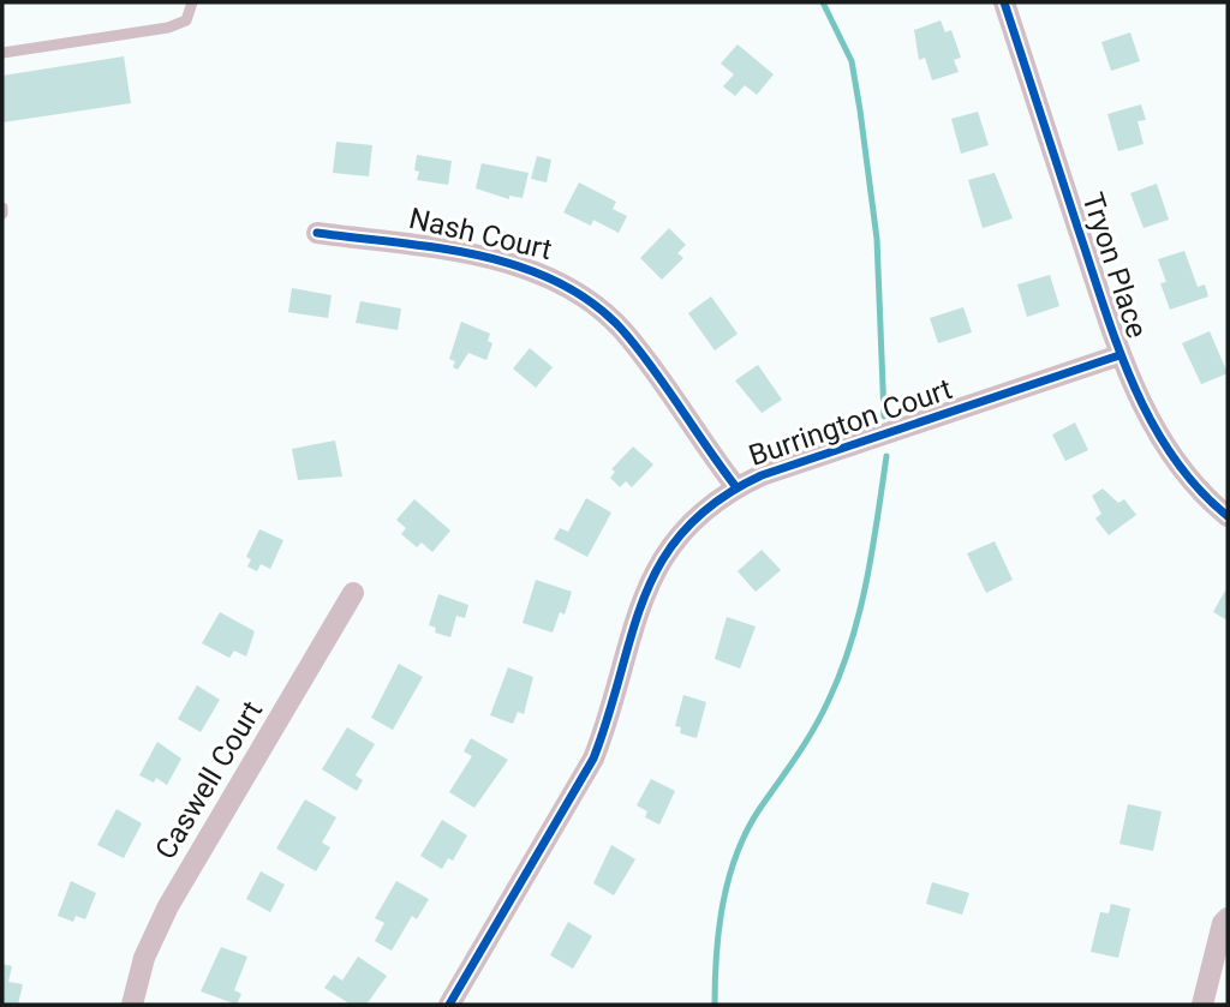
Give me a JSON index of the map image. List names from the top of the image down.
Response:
{
  "streets": {
    "street": [
      "Nash Court",
      "Tryon Place",
      "Burrington Court",
      "Caswell Court"
    ]
  },
  "crossings": [
    ["Nash Court", "Burrington Court"],
    ["Tryon Place", "Burrington Court"]
  ]
}
